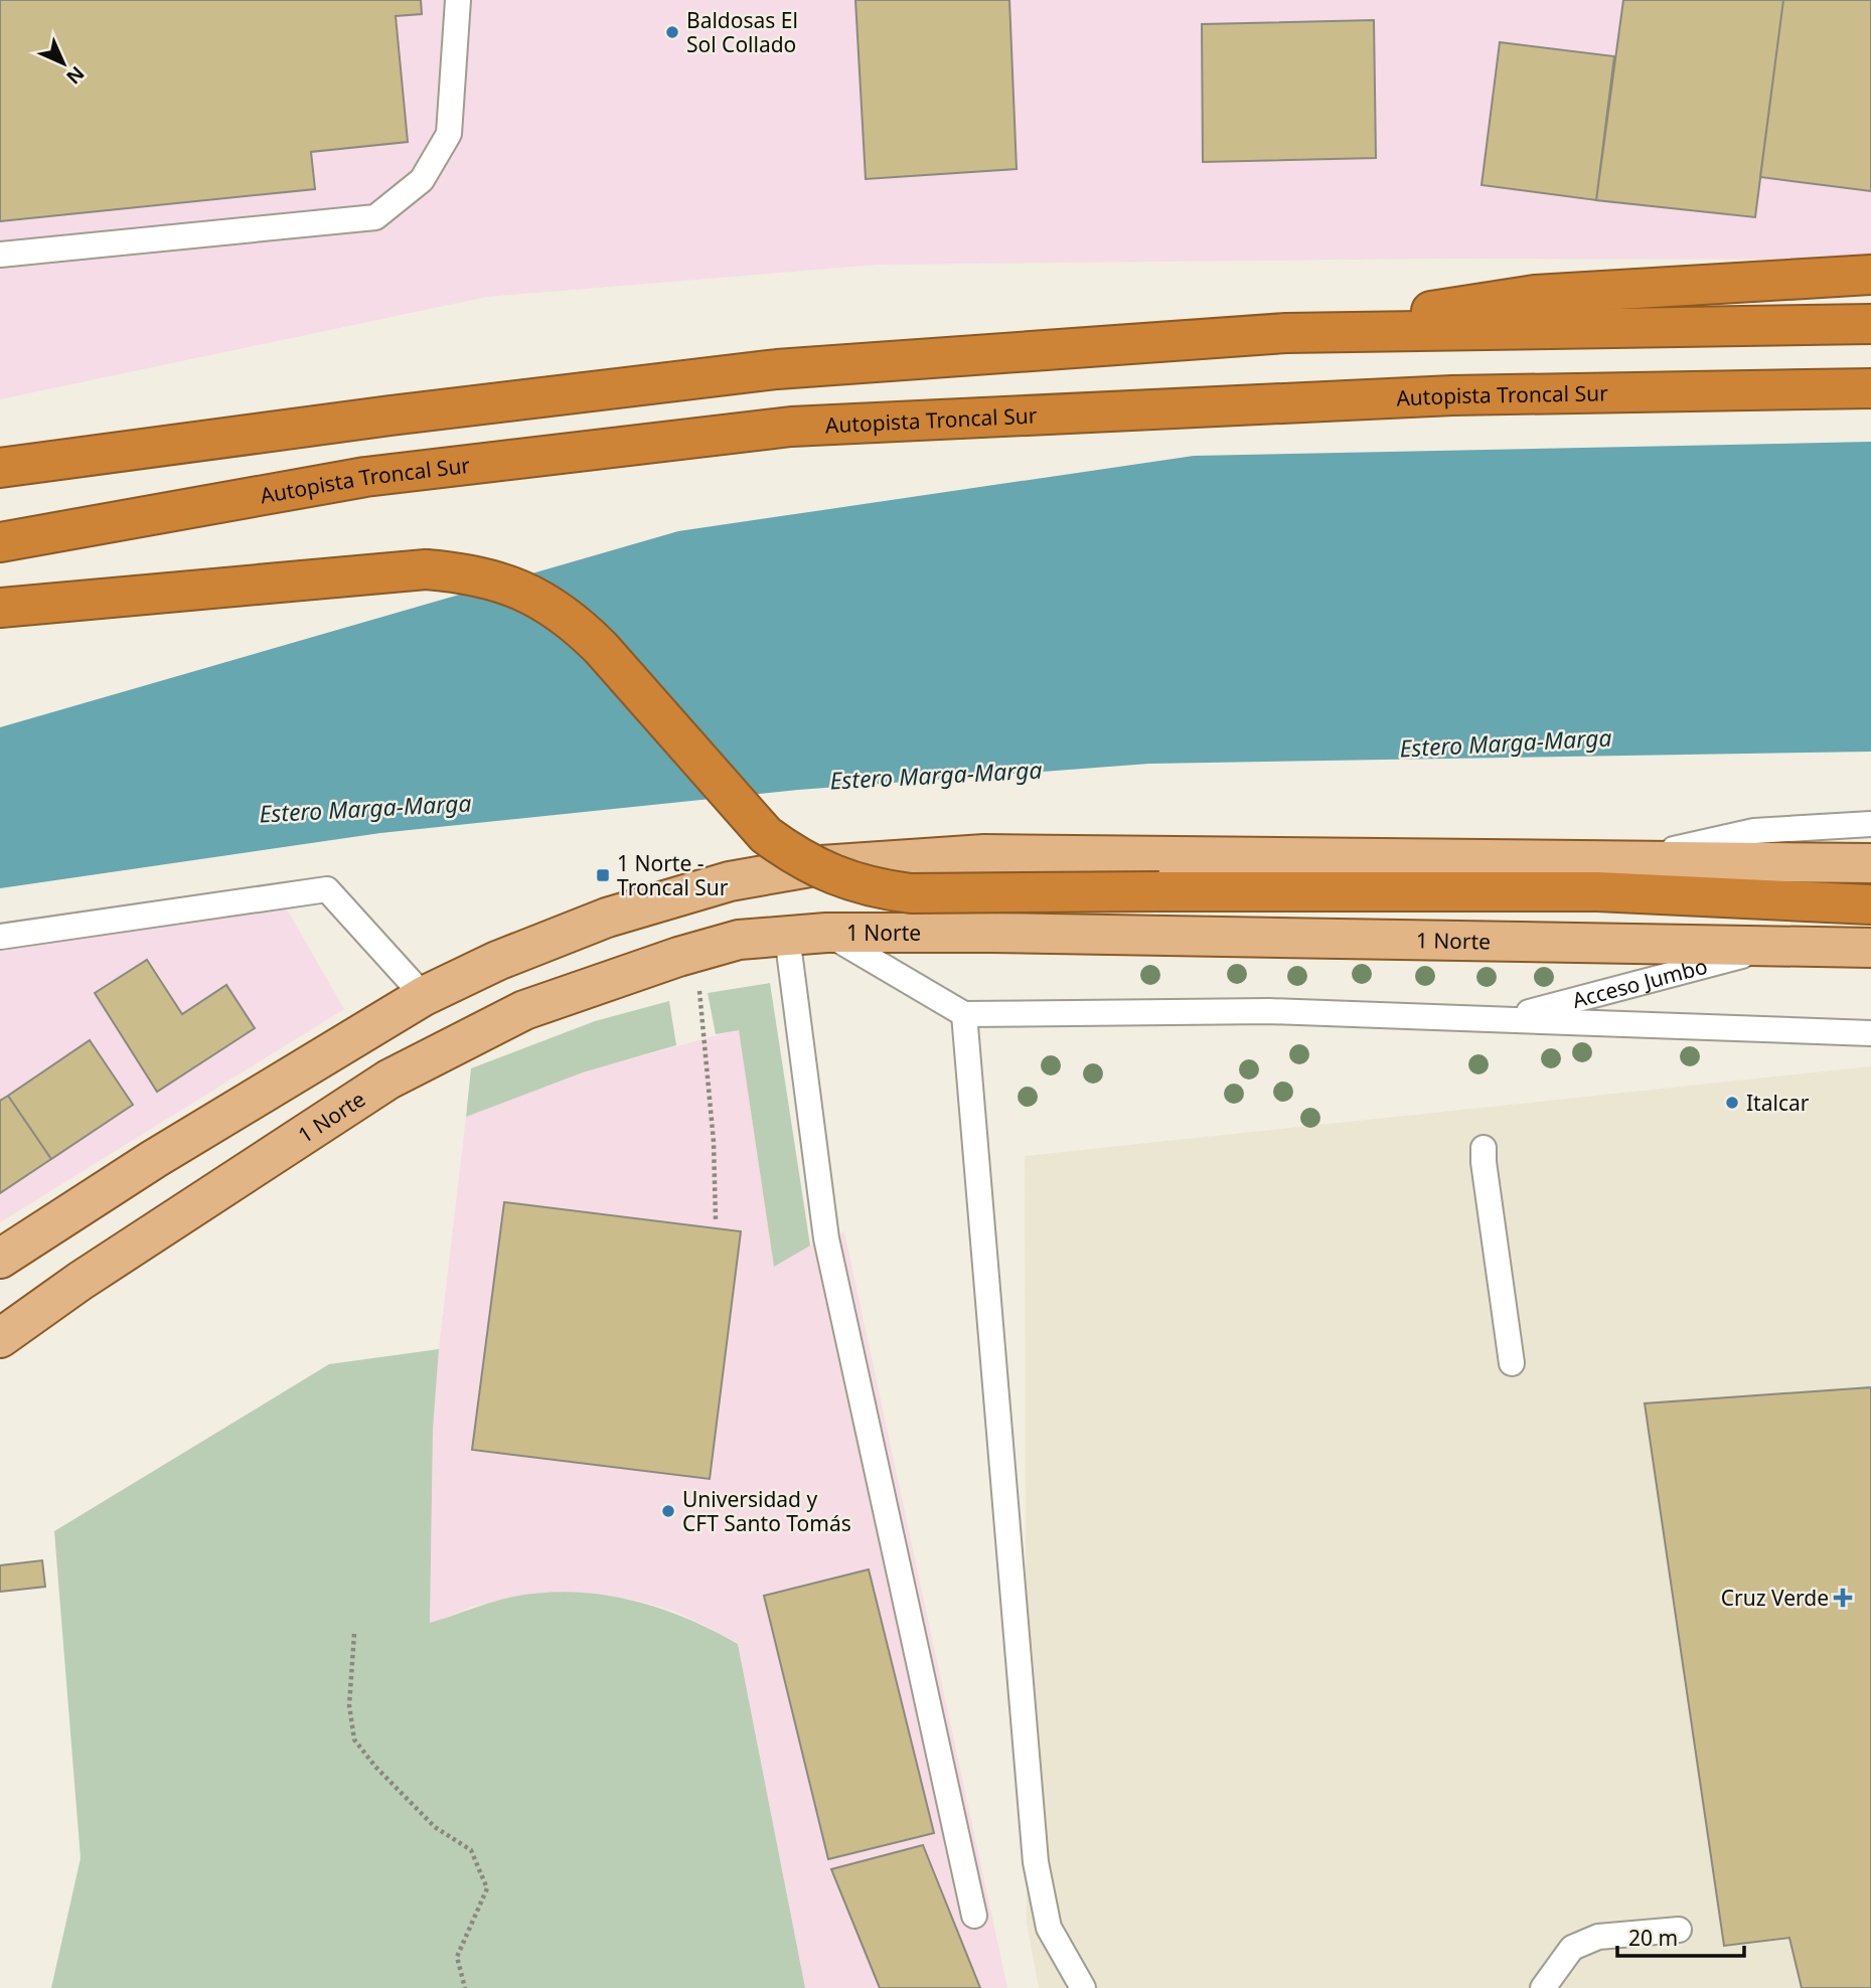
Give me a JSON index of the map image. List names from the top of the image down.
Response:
{
  "streets": {
    "highway": ["Autopista Troncal Sur"],
    "main road": ["1 Norte"],
    "lane": ["Acceso Jumbo"]
  },
  "crossings": [
    ["1 Norte", "Acceso Jumbo"]
  ],
  "water": ["Estero Marga-Marga"],
  "places": {
    "other": ["Baldosas El Sol Collado", "Italcar", "Universidad y CFT Santo Tomás"],
    "transit": ["1 Norte - Troncal Sur"],
    "health": ["Cruz Verde"]
  },
  "scale_bar": "20 m",
  "north": "bottom right"
}
